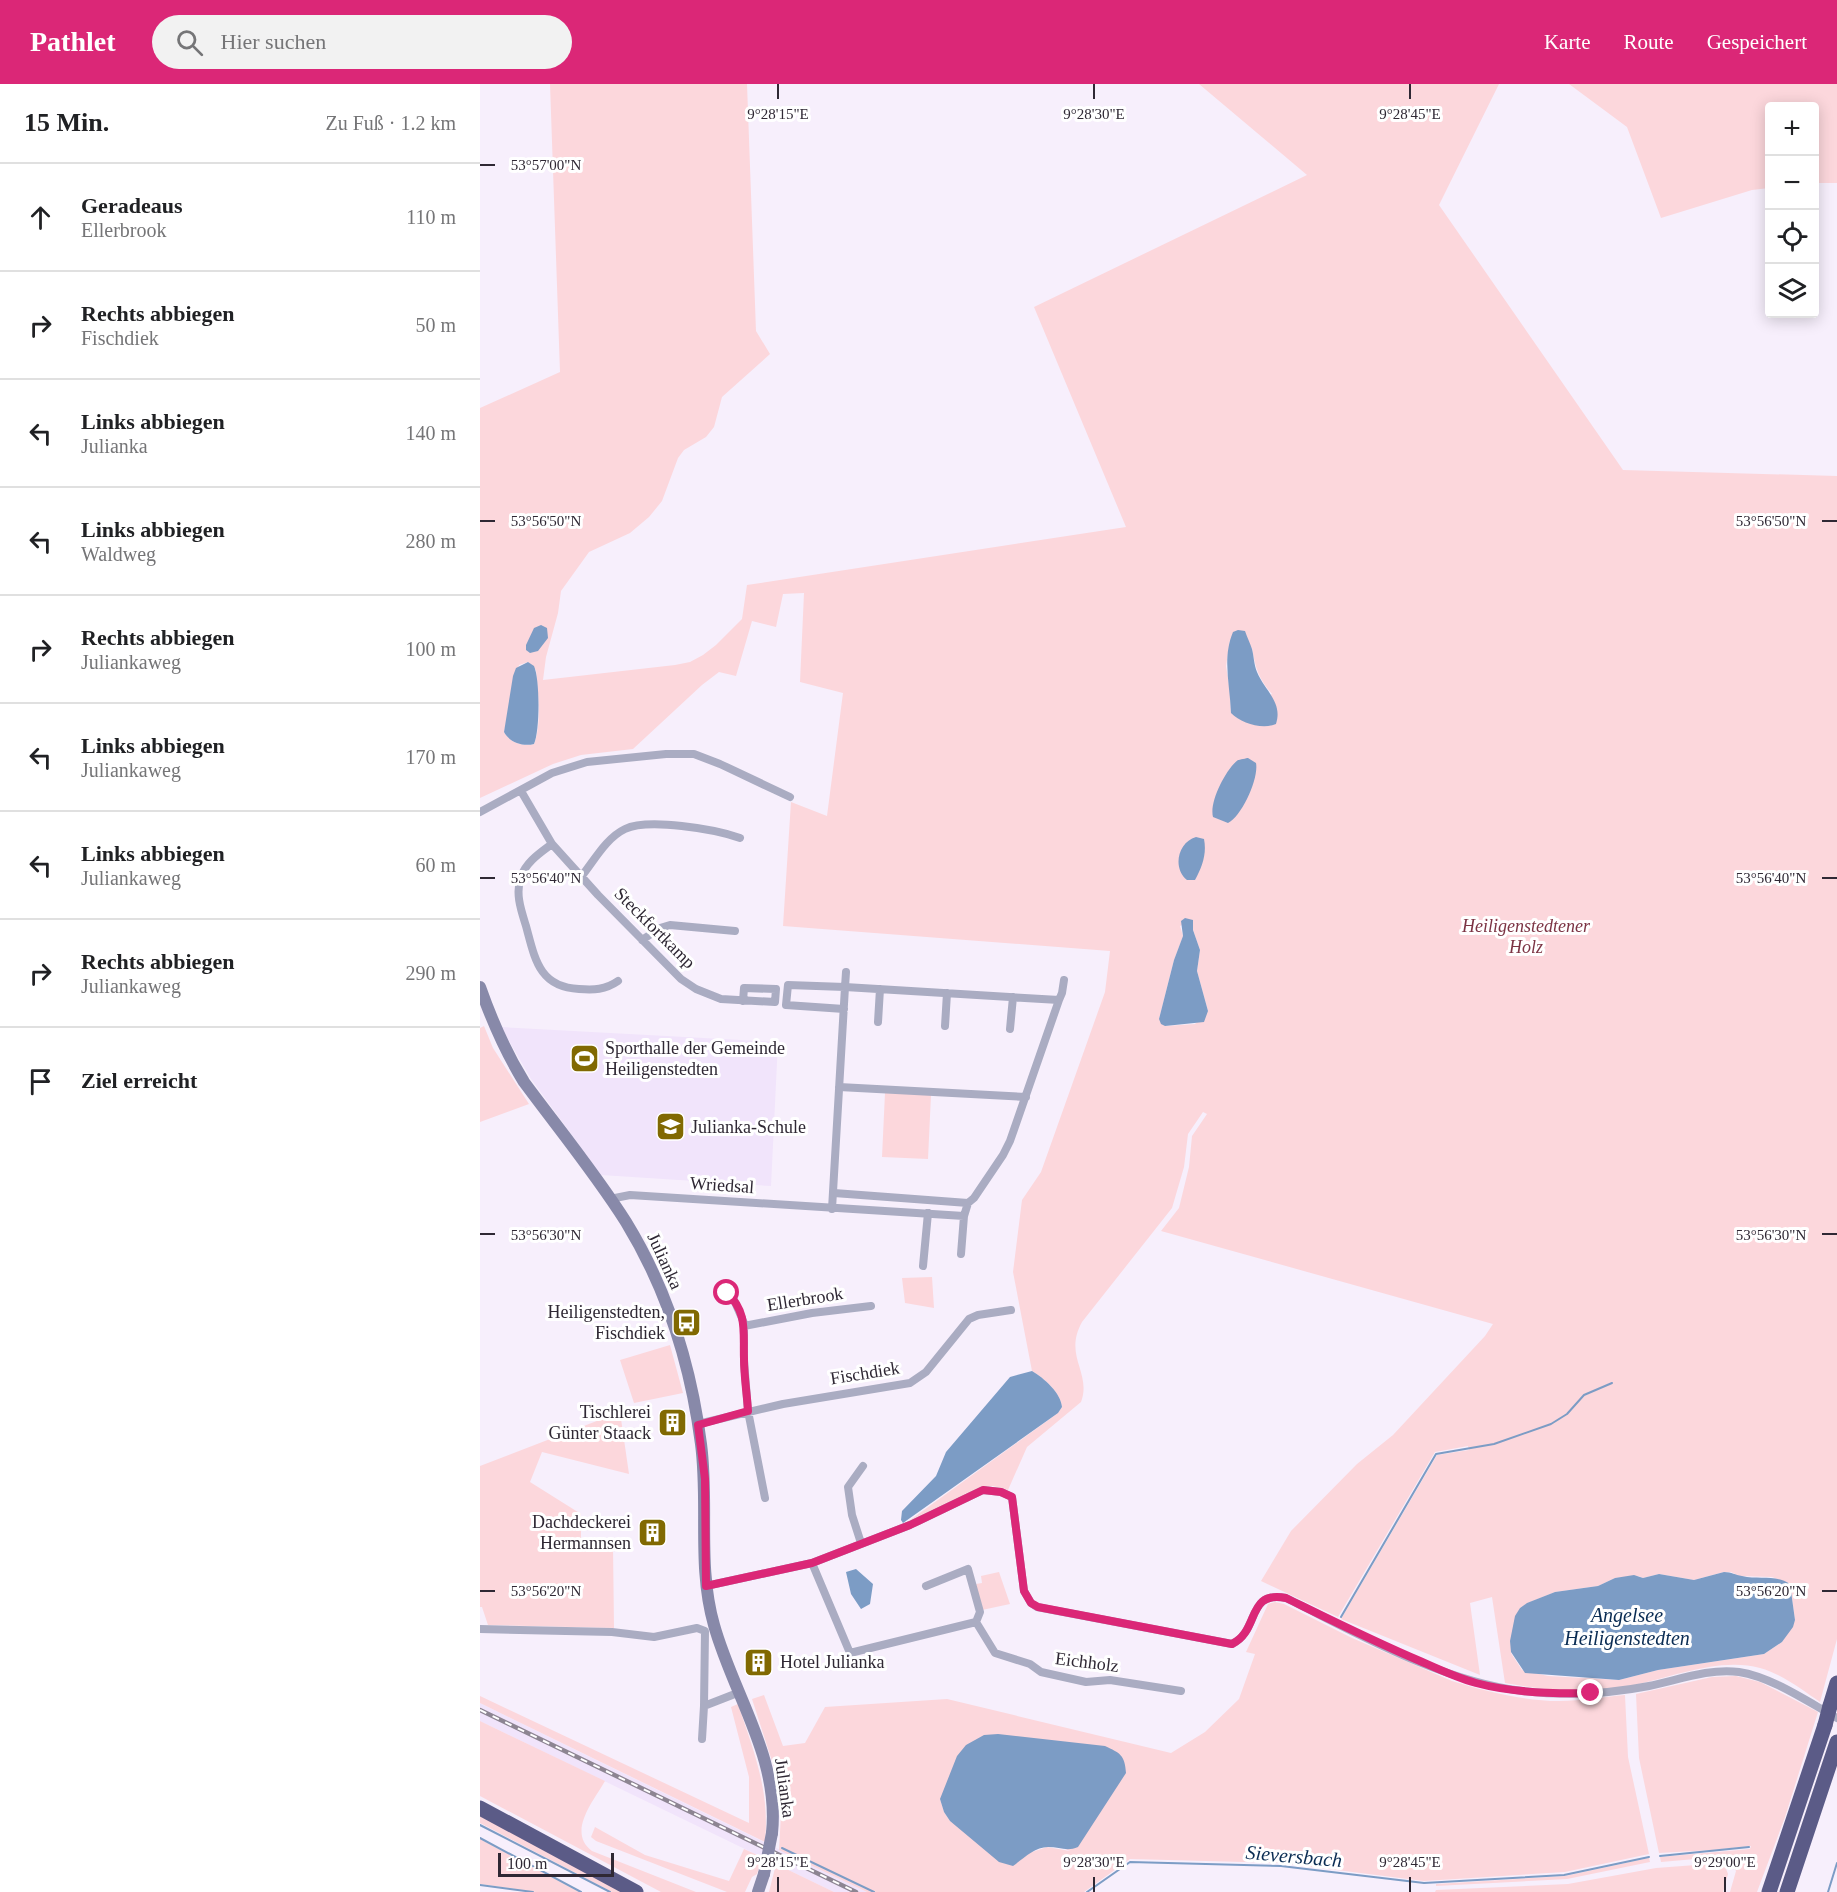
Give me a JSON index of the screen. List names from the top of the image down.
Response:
{
  "streets": {
    "street": [
      "Steckfortkamp",
      "Wriedsal",
      "Julianka",
      "Ellerbrook",
      "Fischdiek",
      "Eichholz"
    ]
  },
  "crossings": [
    ["Wriedsal", "Julianka"],
    ["Julianka", "Fischdiek"],
    ["Ellerbrook", "Fischdiek"]
  ],
  "water": ["Angelsee Heiligenstedten", "Sieversbach"],
  "parks": ["Heiligenstedtener Holz"],
  "places": {
    "sports": ["Sporthalle der Gemeinde Heiligenstedten"],
    "school or university": ["Julianka-Schule"],
    "bus stop": ["Heiligenstedten, Fischdiek"],
    "building": ["Tischlerei Günter Staack", "Dachdeckerei Hermannsen", "Hotel Julianka"]
  },
  "scale_bar": "100 m",
  "page": {
    "header": "Pathlet",
    "search": "Hier suchen",
    "nav": ["Karte", "Route", "Gespeichert"],
    "heading": ["15 Min.", "Zu Fuß · 1.2 km"],
    "map_buttons": ["+", "−"],
    "list": [
      ["Geradeaus", "Ellerbrook", "110 m"],
      ["Rechts abbiegen", "Fischdiek", "50 m"],
      ["Links abbiegen", "Julianka", "140 m"],
      ["Links abbiegen", "Waldweg", "280 m"],
      ["Rechts abbiegen", "Juliankaweg", "100 m"],
      ["Links abbiegen", "Juliankaweg", "170 m"],
      ["Links abbiegen", "Juliankaweg", "60 m"],
      ["Rechts abbiegen", "Juliankaweg", "290 m"],
      "Ziel erreicht"
    ],
    "scale": "100 m"
  },
  "coordinates": [
    "9°28'15\"E",
    "9°28'30\"E",
    "9°28'45\"E",
    "53°57'00\"N",
    "53°56'50\"N",
    "53°56'40\"N",
    "53°56'30\"N",
    "53°56'20\"N",
    "9°29'00\"E"
  ]
}
